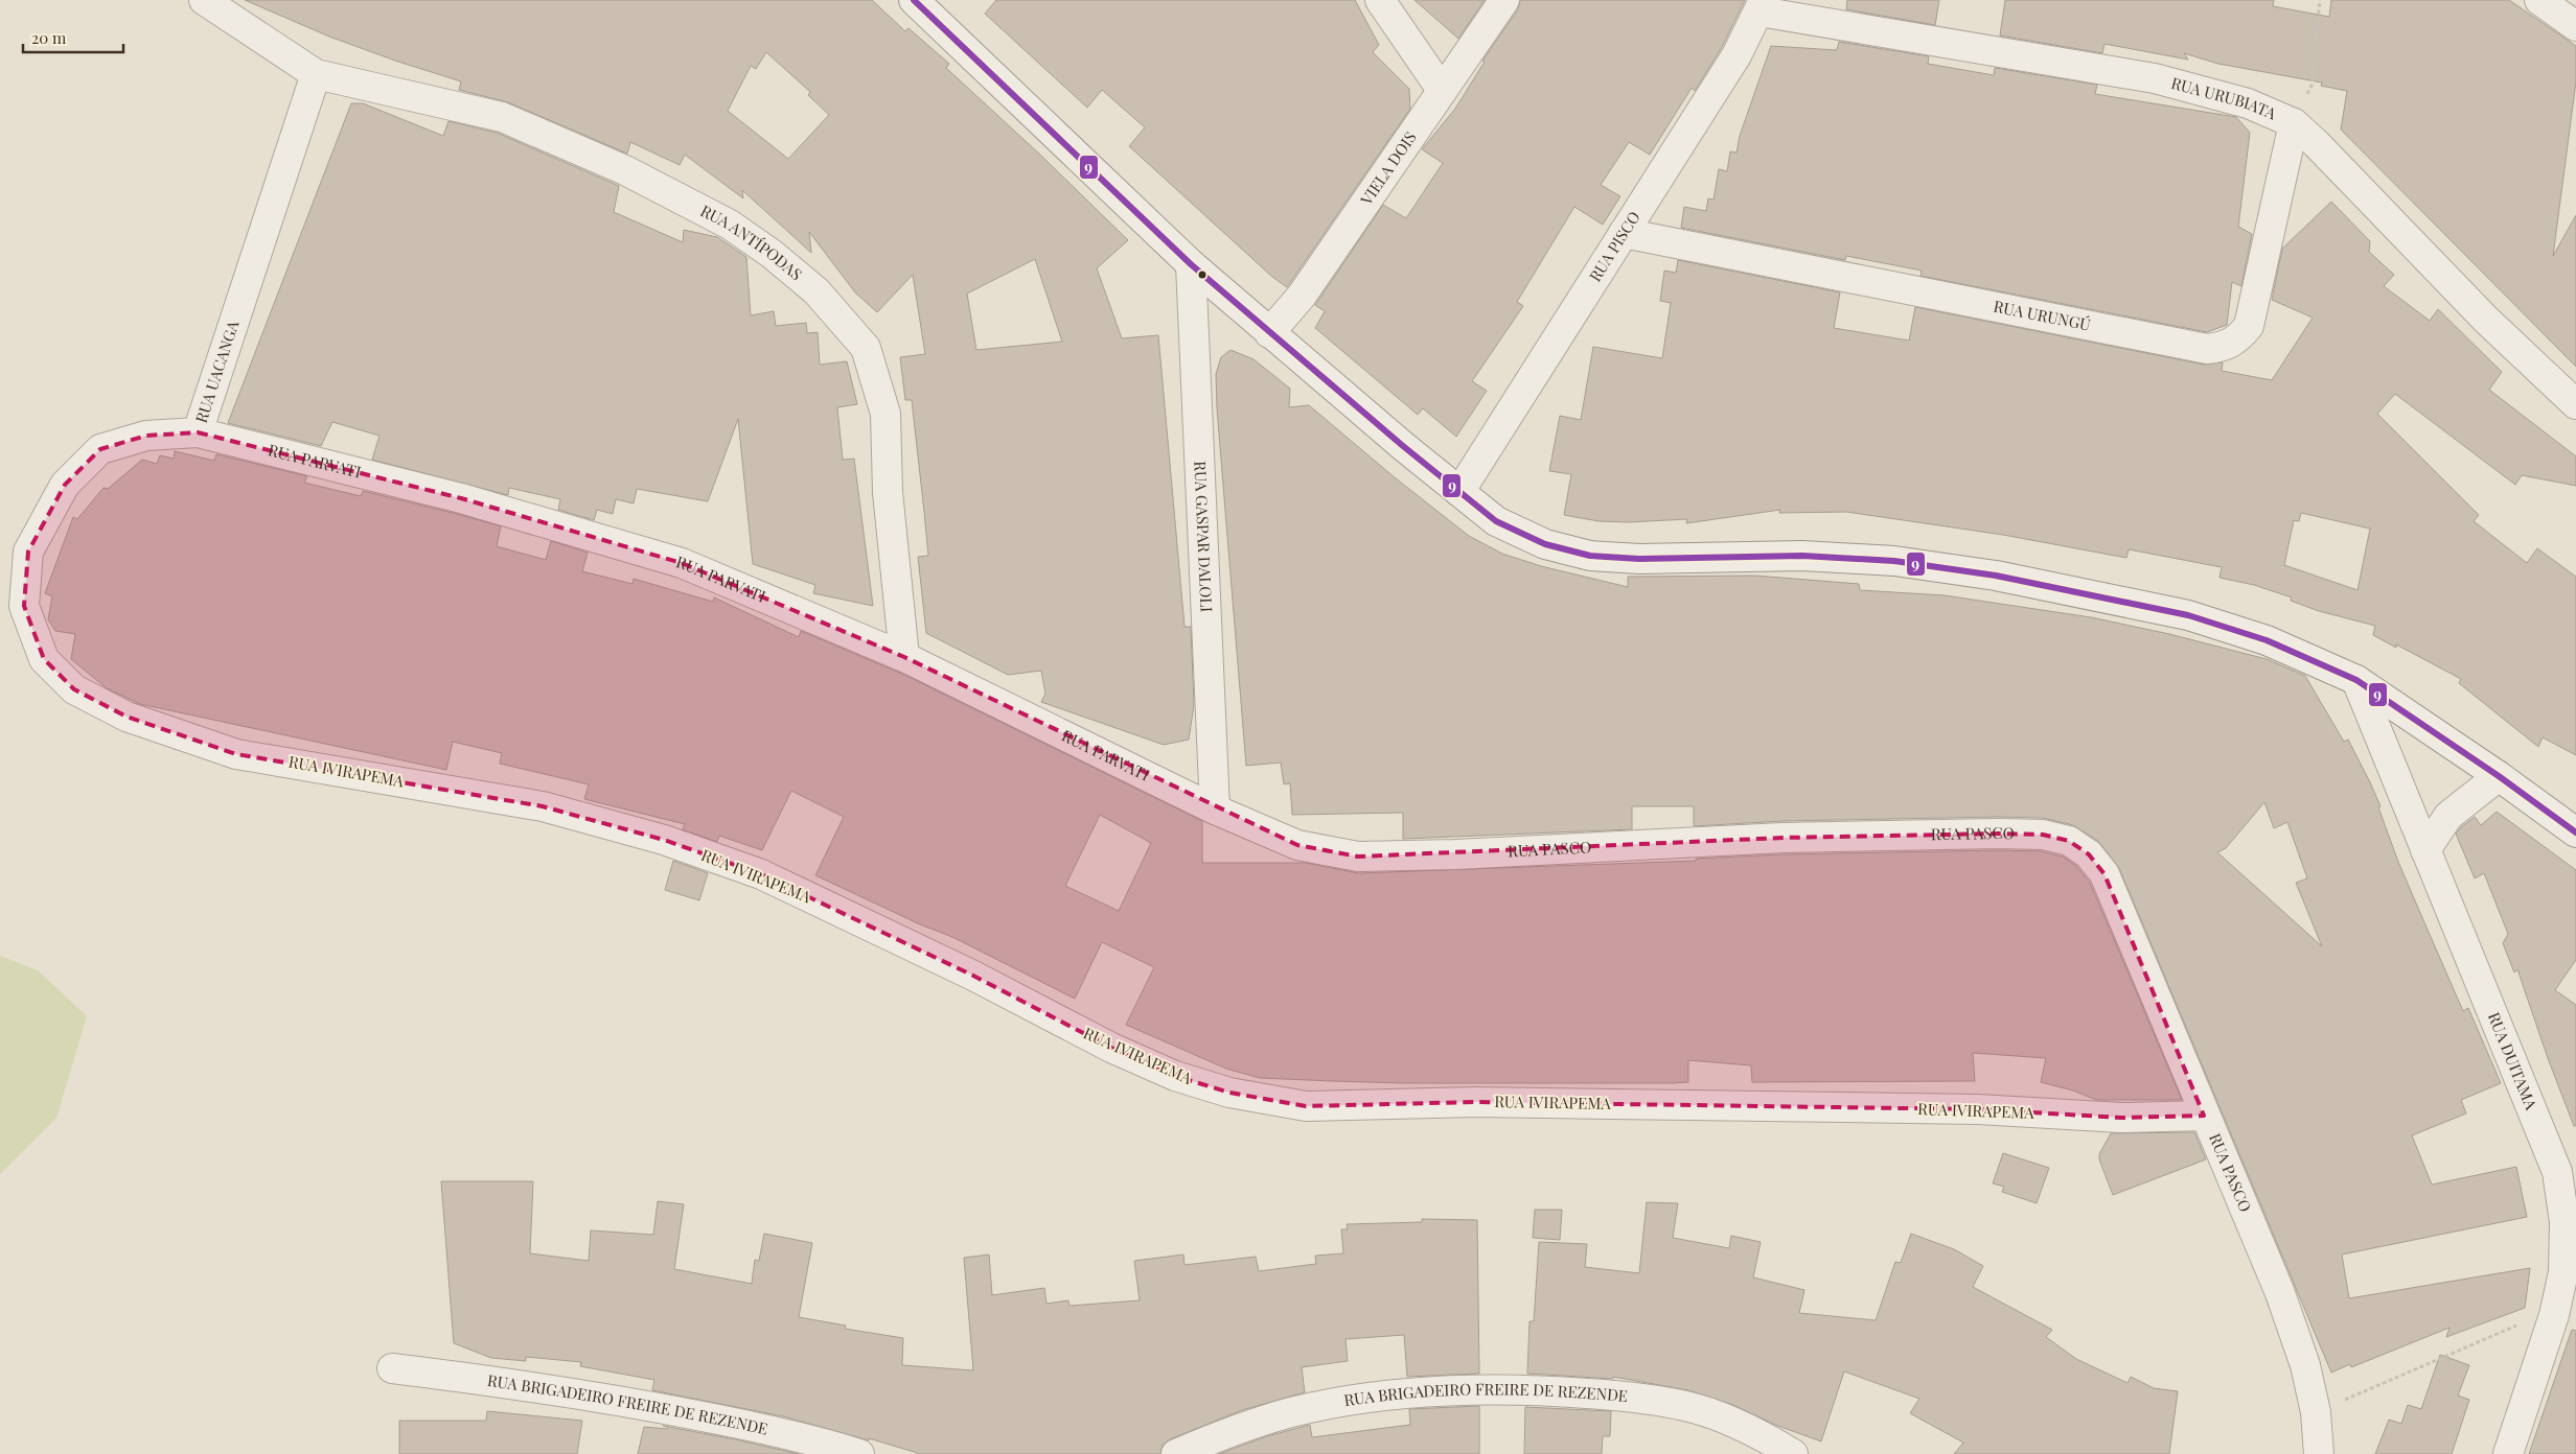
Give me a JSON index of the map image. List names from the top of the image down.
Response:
{
  "streets": {
    "street": [
      "RUA URUBIATA",
      "VIELA DOIS",
      "RUA ANTÍPODAS",
      "RUA PISCO",
      "RUA URUNGÚ",
      "RUA UACANGA",
      "RUA PARVATI",
      "RUA GASPAR DALOLI",
      "RUA IVIRAPEMA",
      "RUA PASCO",
      "RUA DUITAMA",
      "RUA BRIGADEIRO FREIRE DE REZENDE"
    ]
  },
  "crossings": [
    ["RUA URUBIATA", "RUA PISCO"],
    ["RUA URUBIATA", "RUA URUNGÚ"],
    ["RUA ANTÍPODAS", "RUA UACANGA"],
    ["RUA ANTÍPODAS", "RUA PARVATI"],
    ["RUA PISCO", "RUA URUNGÚ"],
    ["RUA UACANGA", "RUA PARVATI"],
    ["RUA UACANGA", "RUA IVIRAPEMA"],
    ["RUA PARVATI", "RUA GASPAR DALOLI"],
    ["RUA PARVATI", "RUA PASCO"],
    ["RUA GASPAR DALOLI", "RUA PASCO"],
    ["RUA IVIRAPEMA", "RUA PASCO"]
  ],
  "lines": ["transit line 9"],
  "scale_bar": "20 m"
}
